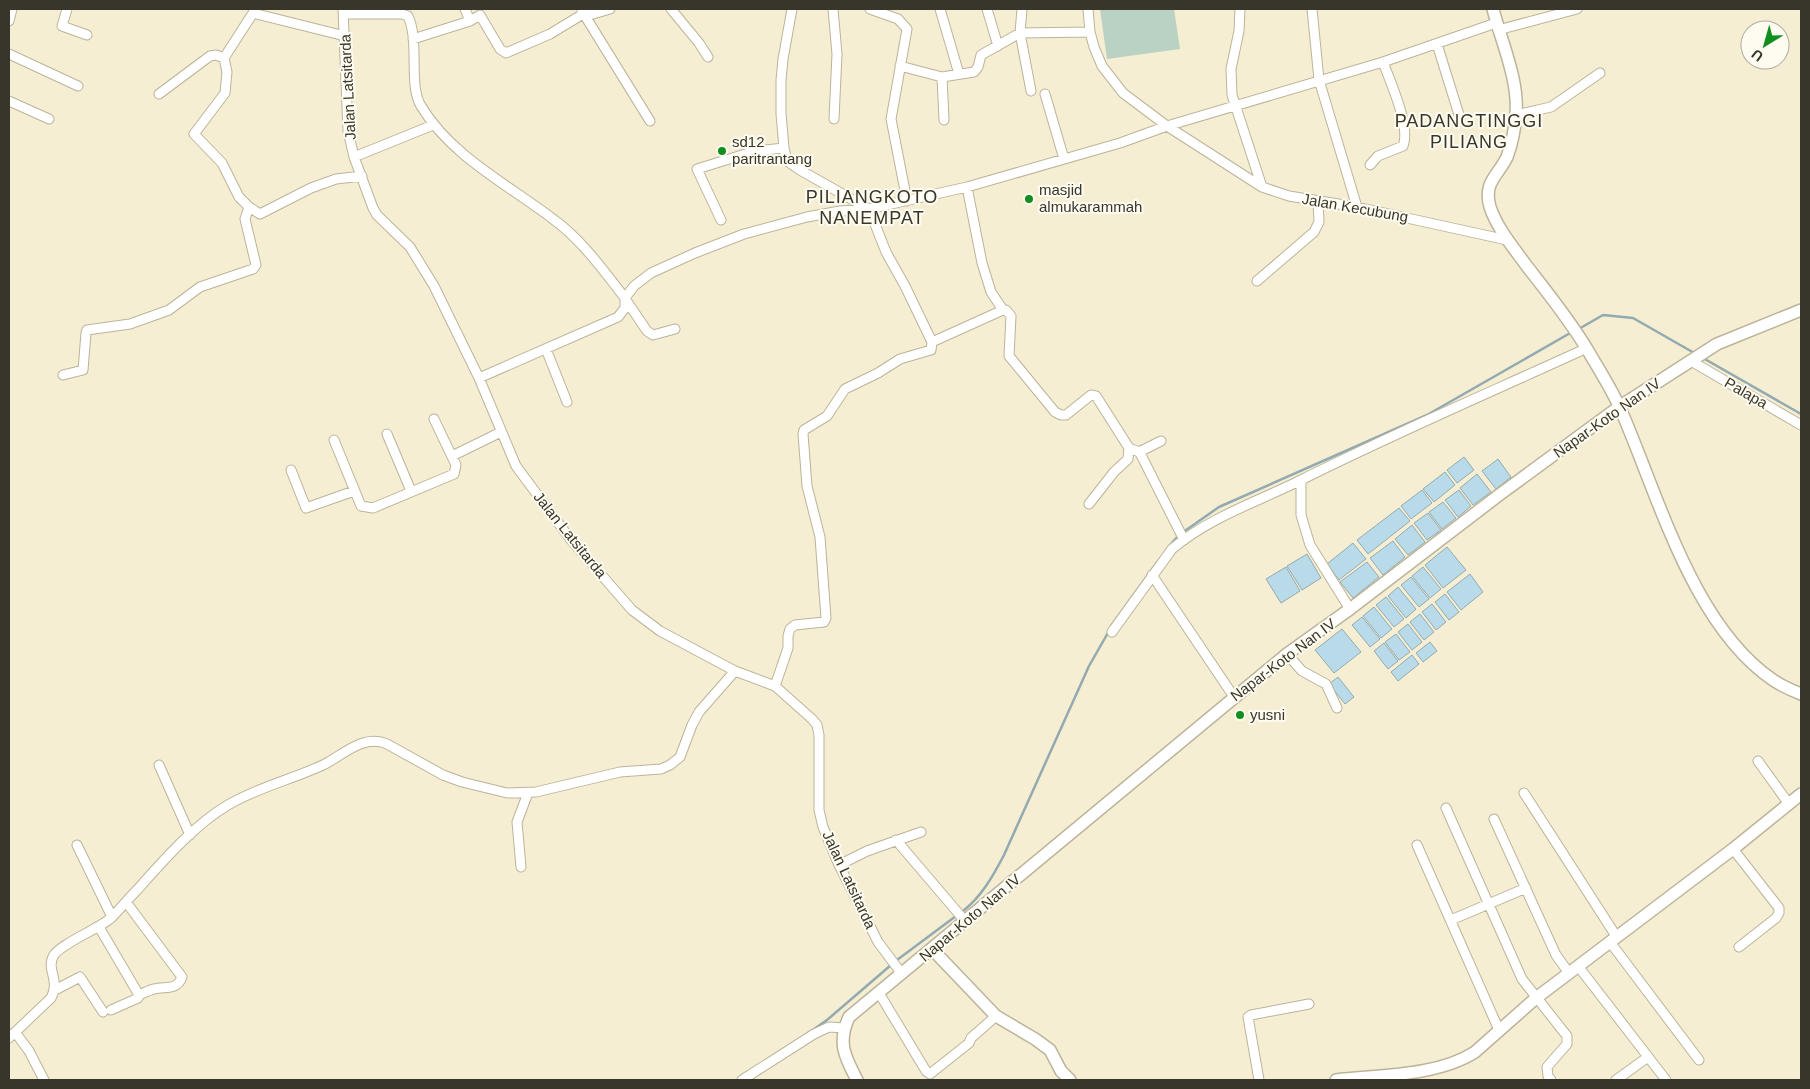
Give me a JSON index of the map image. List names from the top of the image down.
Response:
{
  "streets": {
    "street": [
      "Jalan Latsitarda",
      "Jalan Kecubung",
      "Palapa",
      "Napar-Koto Nan IV"
    ]
  },
  "crossings": [
    ["Jalan Latsitarda", "Napar-Koto Nan IV"],
    ["Palapa", "Napar-Koto Nan IV"]
  ],
  "districts": ["PADANGTINGGI PILIANG", "PILIANGKOTO NANEMPAT"],
  "places": ["sd12 paritrantang", "masjid almukarammah", "yusni"],
  "north": "bottom left"
}
